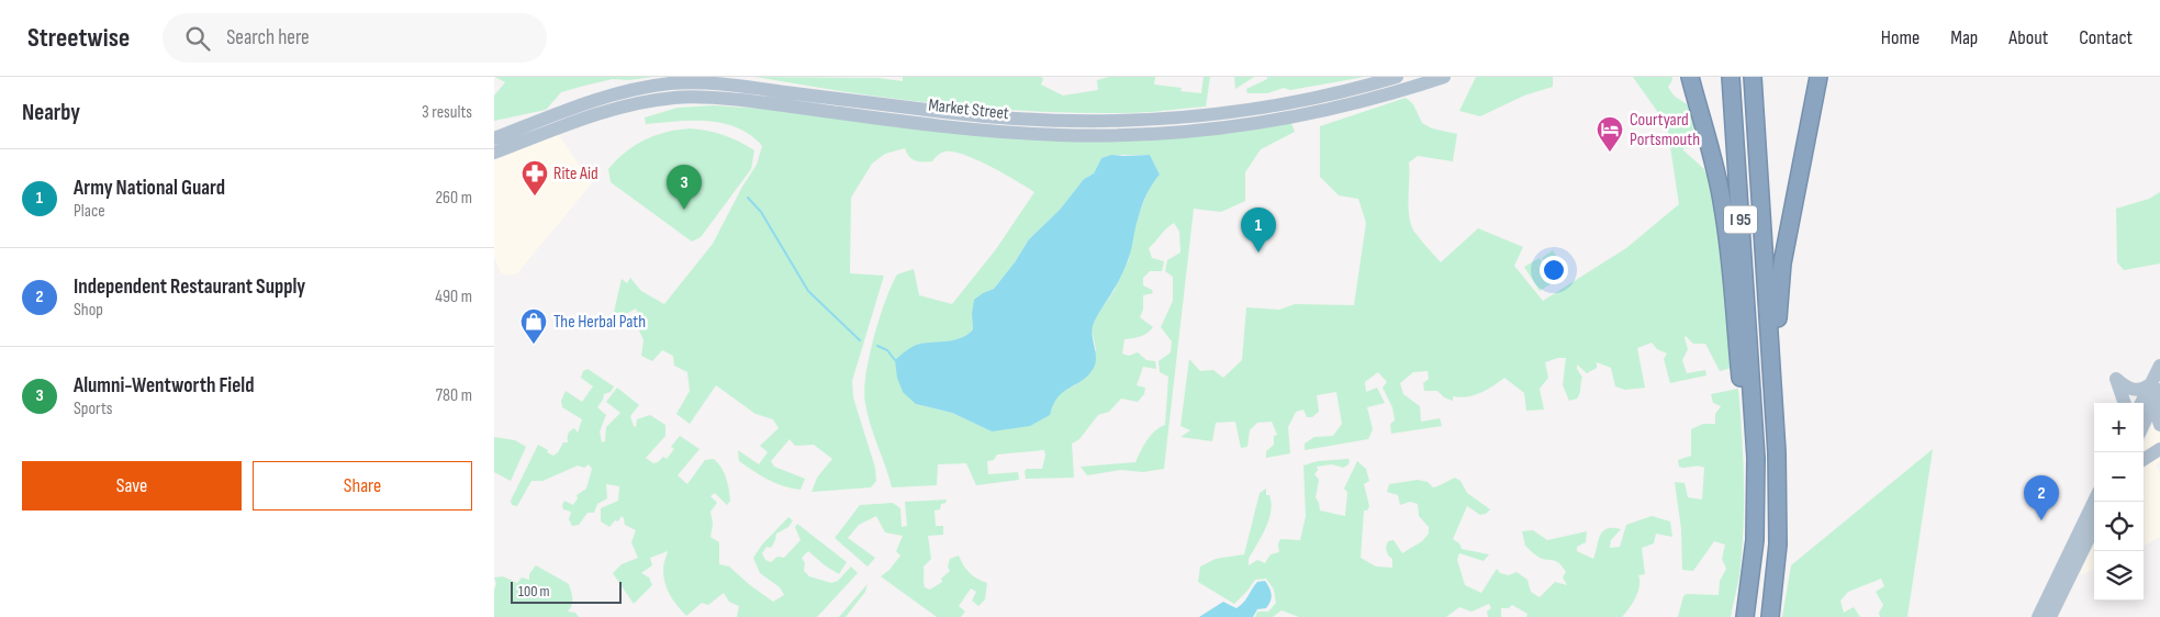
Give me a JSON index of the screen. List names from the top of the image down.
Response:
{
  "streets": {
    "highway": ["I 95"],
    "main road": ["Market Street"]
  },
  "places": {
    "hotel": ["Courtyard Portsmouth"],
    "pharmacy": ["Rite Aid"],
    "shop": ["The Herbal Path"]
  },
  "scale_bar": "100 m",
  "page": {
    "header": "Streetwise",
    "search": "Search here",
    "nav": [
      "Home",
      "Map",
      "About",
      "Contact"
    ],
    "heading": ["Nearby", "3 results"],
    "list": [
      {
        "mark": "1",
        "name": "Army National Guard",
        "note": "Place",
        "value": "260 m"
      },
      {
        "mark": "2",
        "name": "Independent Restaurant Supply",
        "note": "Shop",
        "value": "490 m"
      },
      {
        "mark": "3",
        "name": "Alumni-Wentworth Field",
        "note": "Sports",
        "value": "780 m"
      }
    ],
    "pins": ["3", "1", "2"],
    "map_buttons": ["+", "−"],
    "buttons": ["Save", "Share"],
    "scale": "100 m"
  }
}
